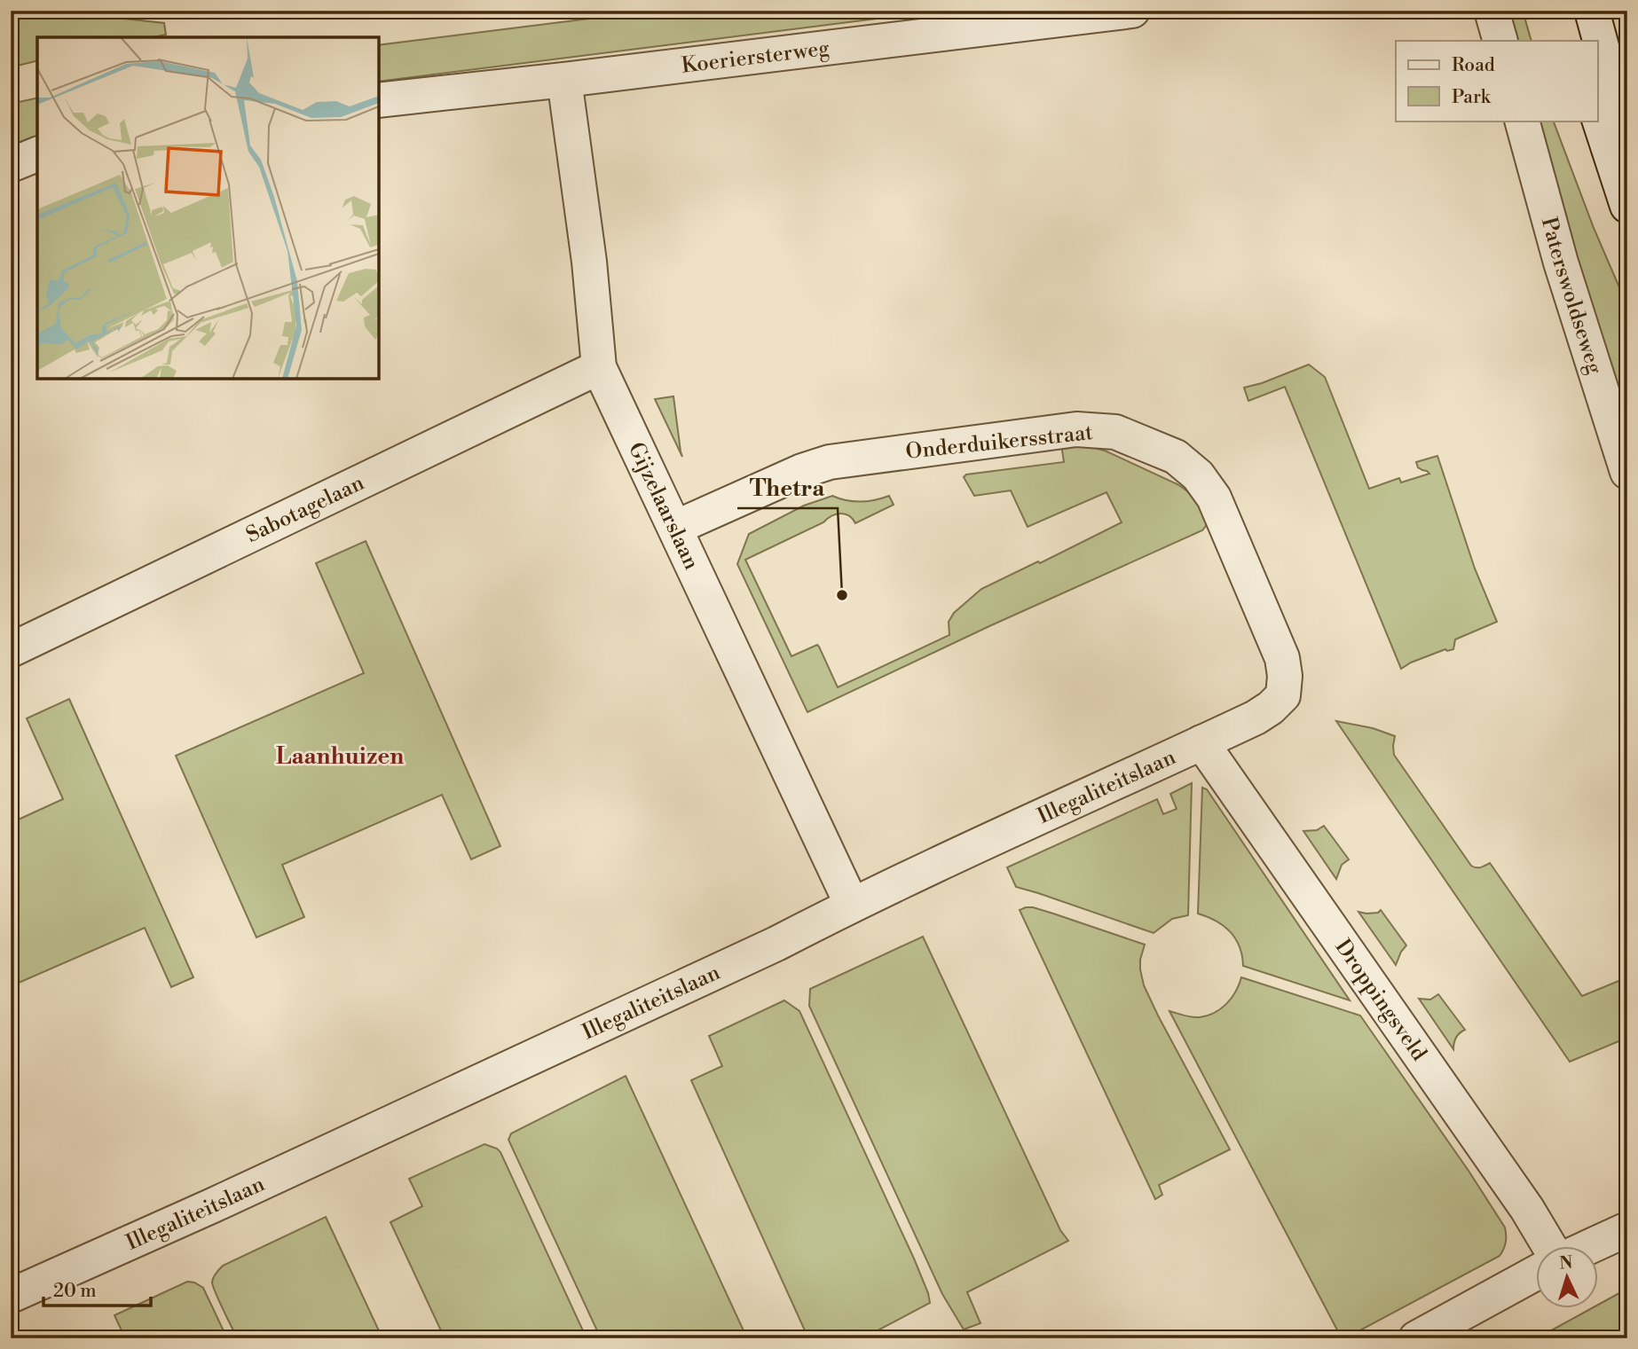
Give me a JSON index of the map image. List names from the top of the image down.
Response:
{
  "streets": {
    "street": [
      "Koeriersterweg",
      "Paterswoldseweg",
      "Onderduikersstraat",
      "Gijzelaarslaan",
      "Sabotagelaan",
      "Illegaliteitslaan",
      "Droppingsveld"
    ]
  },
  "crossings": [
    ["Koeriersterweg", "Gijzelaarslaan"],
    ["Onderduikersstraat", "Gijzelaarslaan"],
    ["Onderduikersstraat", "Illegaliteitslaan"],
    ["Gijzelaarslaan", "Sabotagelaan"],
    ["Gijzelaarslaan", "Illegaliteitslaan"],
    ["Illegaliteitslaan", "Droppingsveld"]
  ],
  "districts": ["Laanhuizen"],
  "places": ["Thetra"],
  "legend": ["Road", "Park"],
  "scale_bar": "20 m",
  "north": "top"
}
